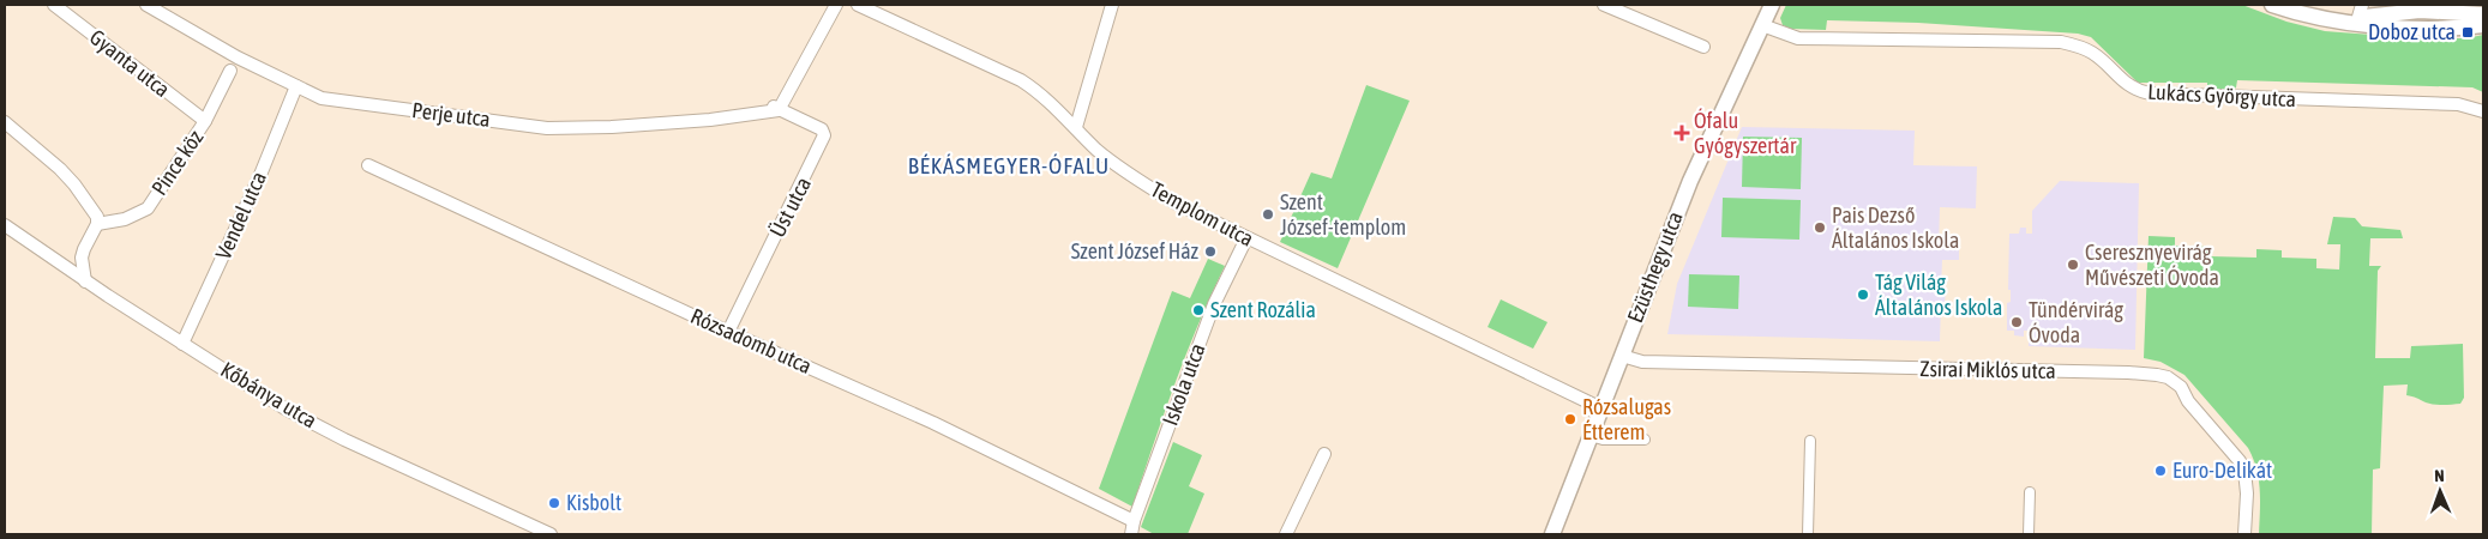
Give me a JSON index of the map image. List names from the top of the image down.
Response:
{
  "streets": {
    "street": [
      "Gyanta utca",
      "Lukács György utca",
      "Perje utca",
      "Pince köz",
      "Üst utca",
      "Templom utca",
      "Vendel utca",
      "Ezüsthegy utca",
      "Rózsadomb utca",
      "Zsirai Miklós utca",
      "Iskola utca",
      "Kőbánya utca"
    ]
  },
  "crossings": [
    ["Gyanta utca", "Pince köz"],
    ["Lukács György utca", "Ezüsthegy utca"],
    ["Perje utca", "Üst utca"],
    ["Perje utca", "Vendel utca"],
    ["Üst utca", "Rózsadomb utca"],
    ["Templom utca", "Ezüsthegy utca"],
    ["Templom utca", "Iskola utca"],
    ["Vendel utca", "Kőbánya utca"],
    ["Ezüsthegy utca", "Zsirai Miklós utca"],
    ["Rózsadomb utca", "Iskola utca"]
  ],
  "districts": ["BÉKÁSMEGYER-ÓFALU"],
  "places": {
    "transit": ["Doboz utca"],
    "health": ["Ófalu Gyógyszertár"],
    "other": [
      "Szent József-templom",
      "Pais Dezső Általános Iskola",
      "Szent József Ház",
      "Cseresznyevirág Művészeti Óvoda",
      "Tág Világ Általános Iskola",
      "Szent Rozália",
      "Tündérvirág Óvoda",
      "Rózsalugas Étterem",
      "Euro-Delikát",
      "Kisbolt"
    ]
  },
  "north": "top"
}
